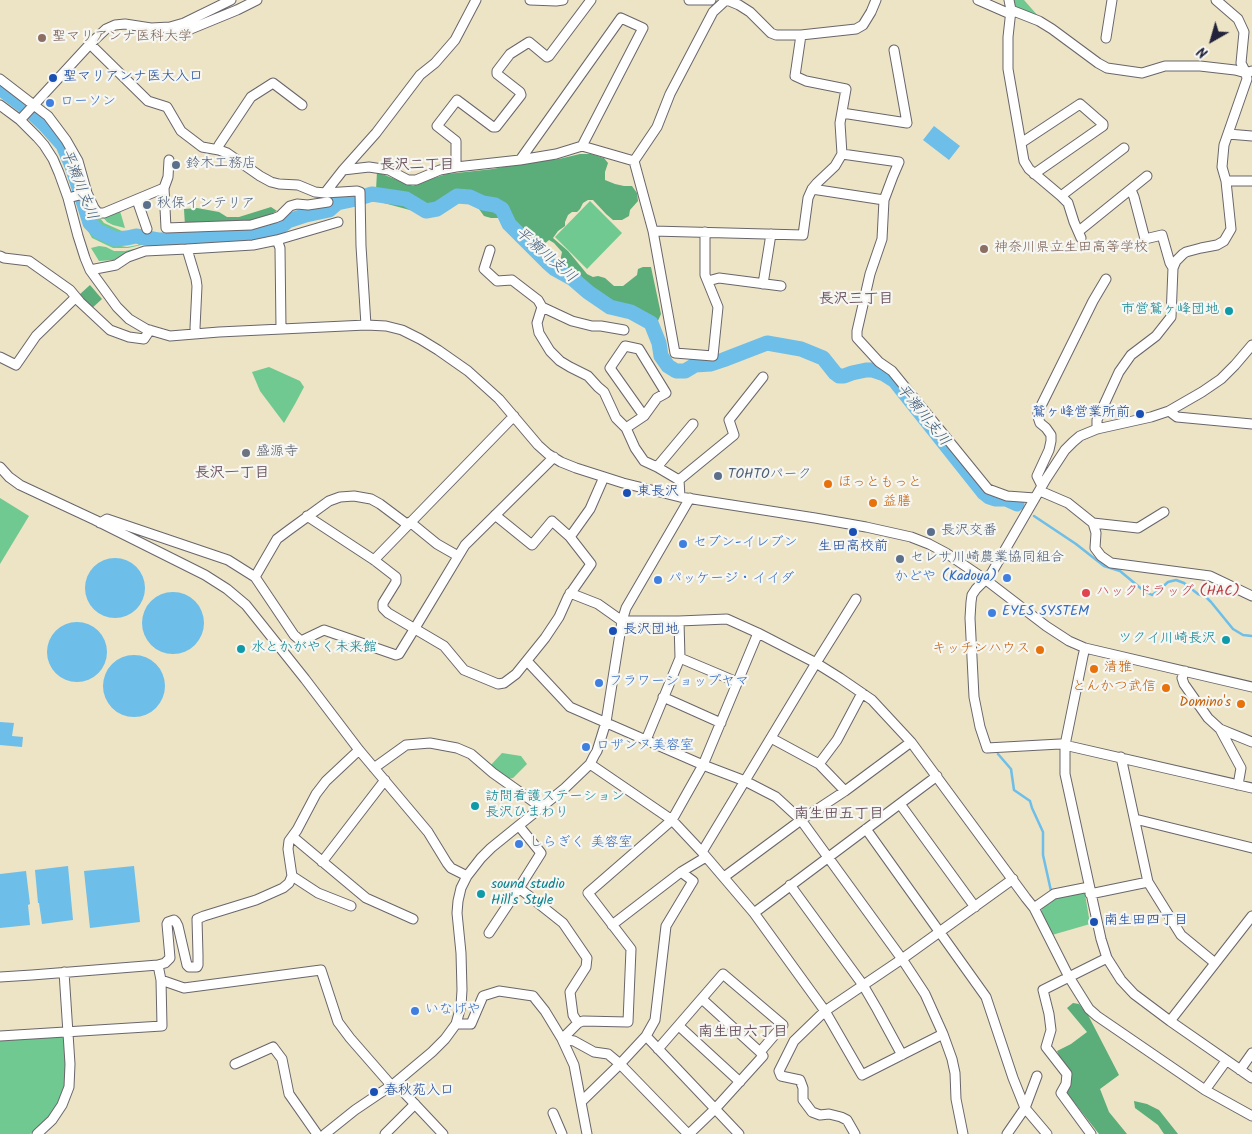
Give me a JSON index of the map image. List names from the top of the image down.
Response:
{
  "districts": [
    "長沢二丁目",
    "長沢三丁目",
    "長沢一丁目",
    "南生田五丁目",
    "南生田六丁目"
  ],
  "water": ["平瀬川支川"],
  "places": [
    "聖マリアンナ医科大学",
    "聖マリアンナ医大入口",
    "ローソン",
    "鈴木工務店",
    "秋保インテリア",
    "神奈川県立生田高等学校",
    "市営鷲ヶ峰団地",
    "鷲ヶ峰営業所前",
    "盛源寺",
    "TOHTOパーク",
    "ほっともっと",
    "東長沢",
    "益膳",
    "生田高校前",
    "長沢交番",
    "セブン-イレブン",
    "セレサ川崎農業協同組合",
    "かどや (Kadoya)",
    "パッケージ・イイダ",
    "ハックドラッグ (HAC)",
    "EYES SYSTEM",
    "長沢団地",
    "ツクイ川崎長沢",
    "水とかがやく未来館",
    "キッチンハウス",
    "清雅",
    "フラワーショップヤマ",
    "とんかつ武信",
    "Domino's",
    "ロザンヌ美容室",
    "訪問看護ステーション 長沢ひまわり",
    "しらぎく 美容室",
    "sound studio Hill's Style",
    "南生田四丁目",
    "いなげや",
    "春秋苑入口"
  ],
  "north": "bottom left"
}
